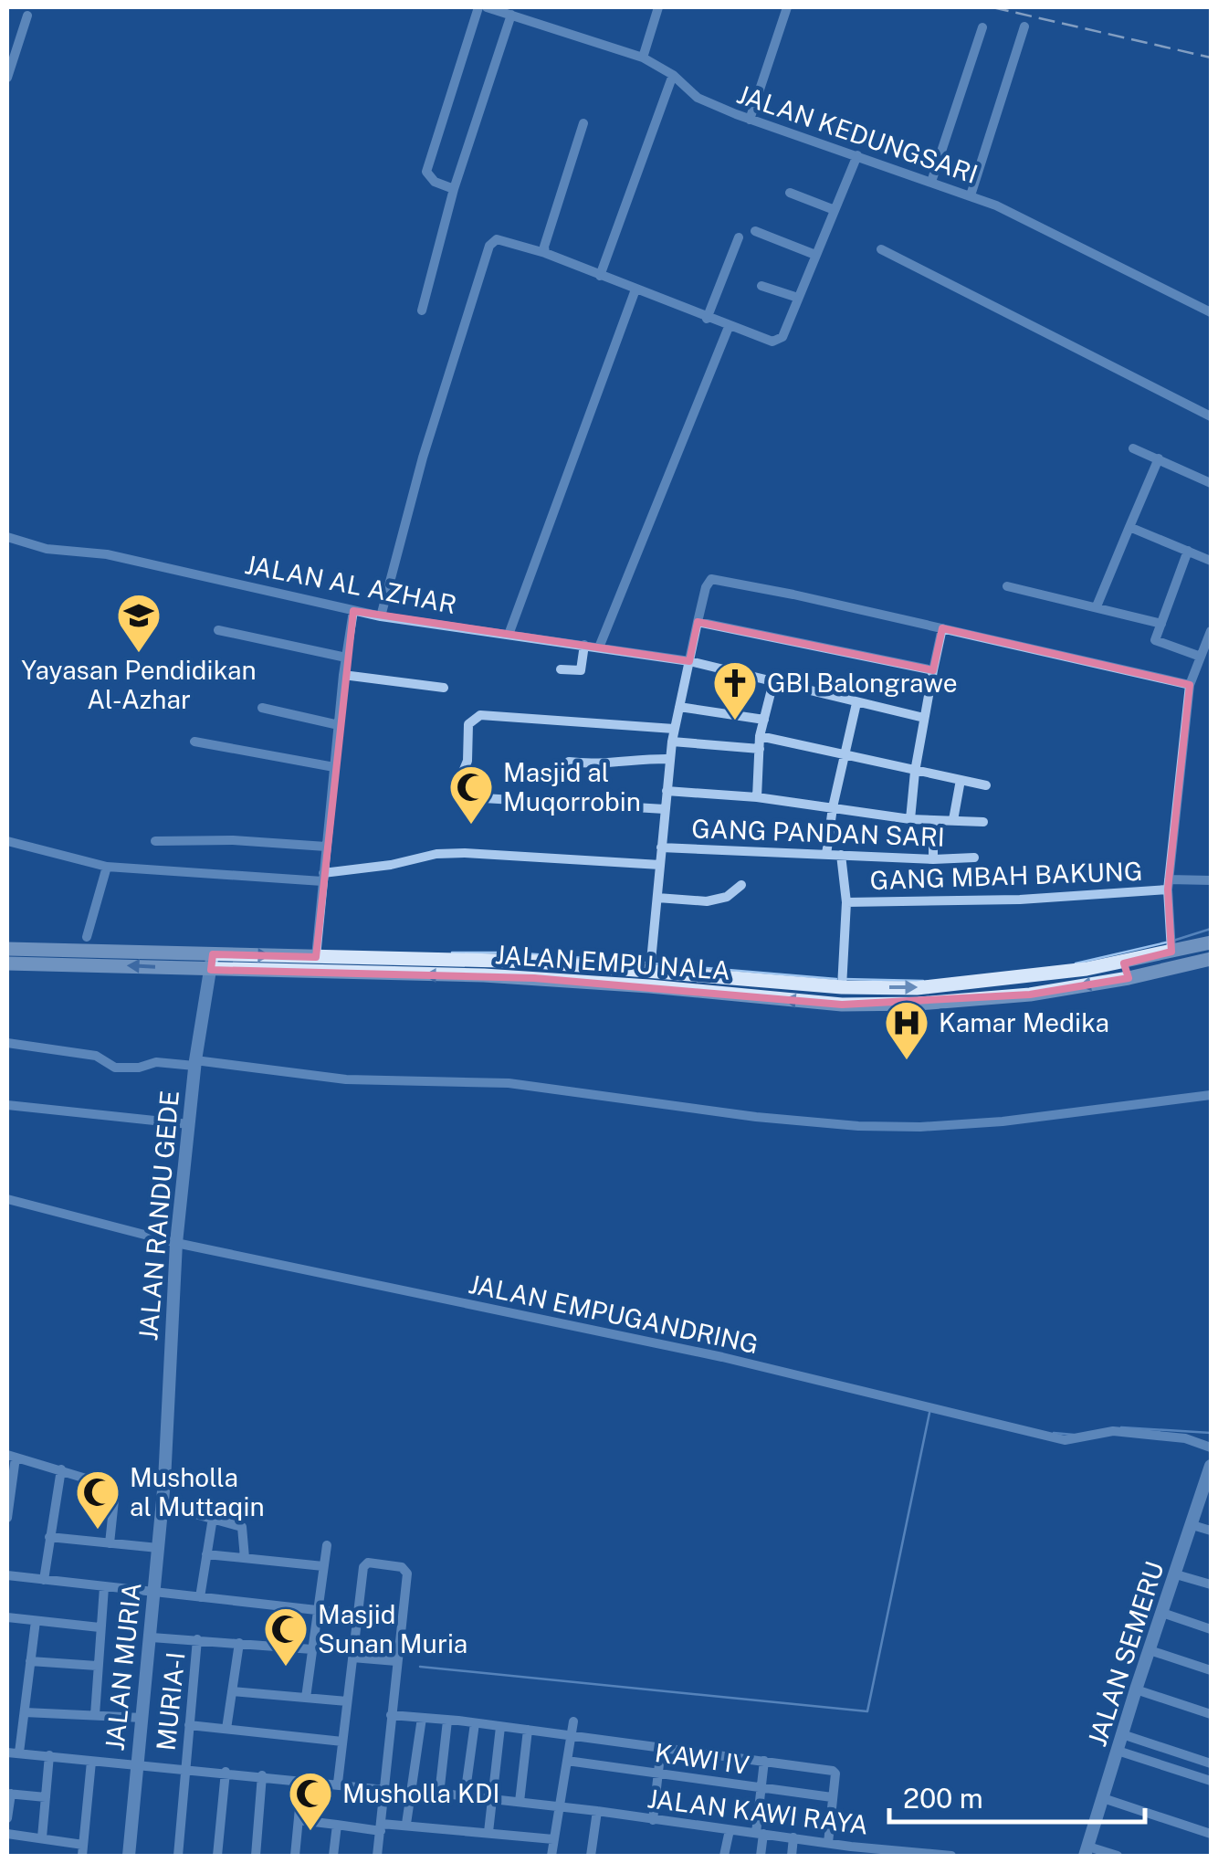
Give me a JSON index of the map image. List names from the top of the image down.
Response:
{
  "streets": {
    "main road": ["JALAN EMPU NALA"],
    "street": [
      "JALAN KEDUNGSARI",
      "JALAN AL AZHAR",
      "GANG PANDAN SARI",
      "GANG MBAH BAKUNG",
      "JALAN RANDU GEDE",
      "JALAN EMPUGANDRING",
      "JALAN SEMERU",
      "JALAN MURIA",
      "MURIA-I",
      "KAWI IV",
      "JALAN KAWI RAYA"
    ]
  },
  "crossings": [
    ["JALAN EMPU NALA", "JALAN RANDU GEDE"],
    ["JALAN RANDU GEDE", "JALAN EMPUGANDRING"],
    ["JALAN RANDU GEDE", "JALAN MURIA"]
  ],
  "places": {
    "school or university": ["Yayasan Pendidikan Al-Azhar"],
    "church": ["GBI Balongrawe"],
    "mosque": [
      "Masjid al Muqorrobin",
      "Musholla al Muttaqin",
      "Masjid Sunan Muria",
      "Musholla KDI"
    ],
    "hospital": ["Kamar Medika"]
  },
  "scale_bar": "200 m"
}
